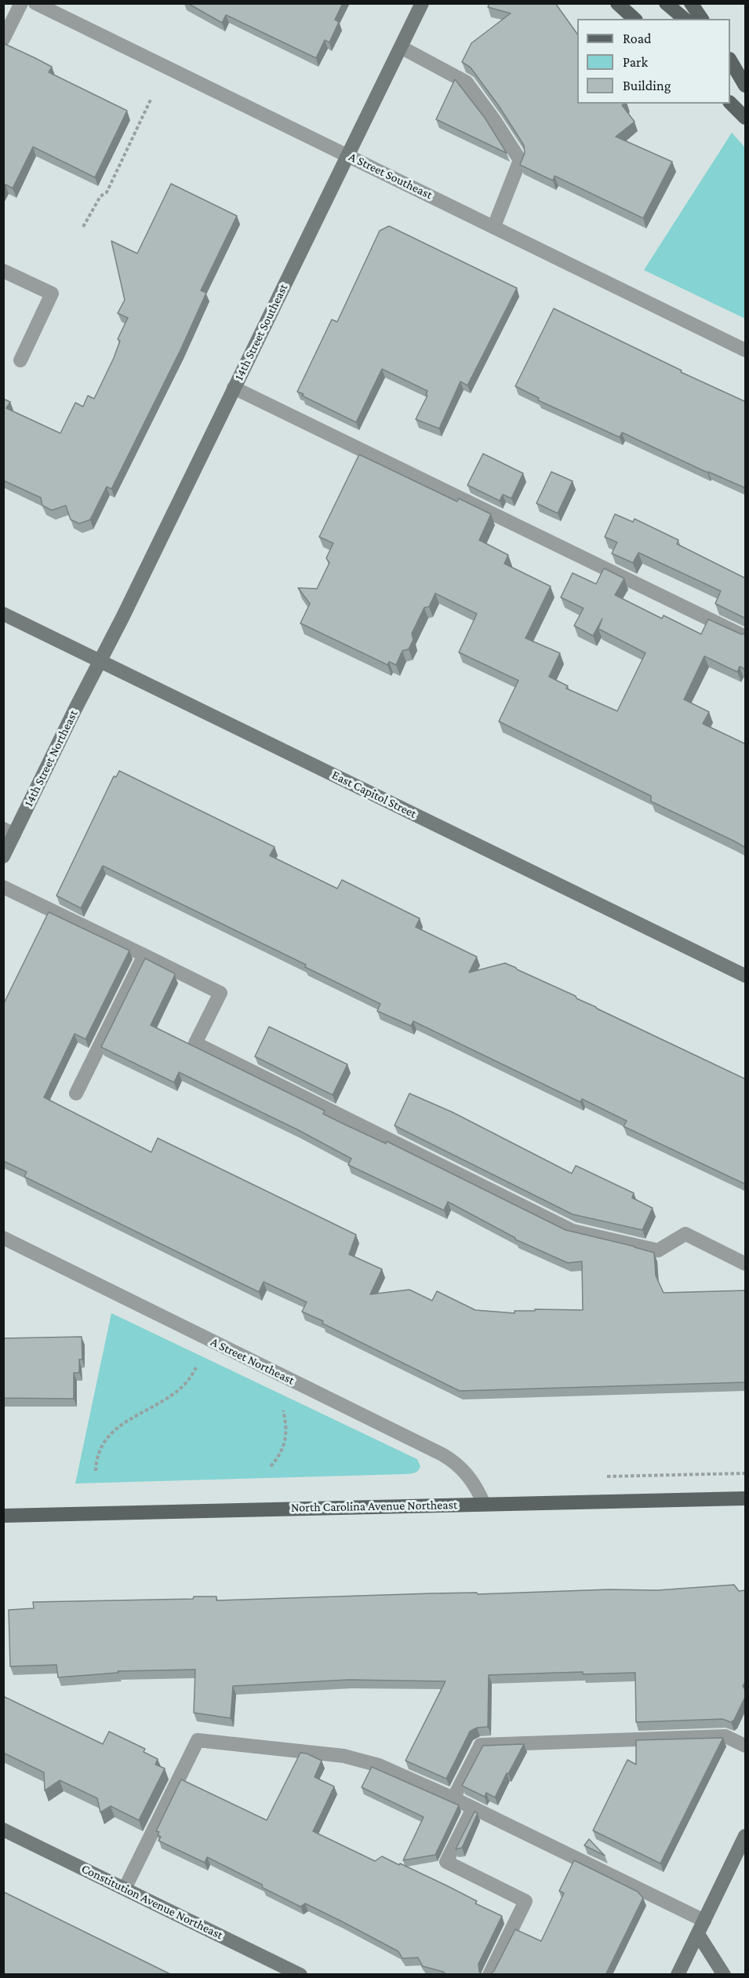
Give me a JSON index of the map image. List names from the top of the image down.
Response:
{
  "streets": {
    "main road": ["North Carolina Avenue Northeast"],
    "street": [
      "A Street Southeast",
      "14th Street Southeast",
      "14th Street Northeast",
      "East Capitol Street",
      "A Street Northeast",
      "Constitution Avenue Northeast"
    ]
  },
  "crossings": [
    ["A Street Southeast", "14th Street Southeast"],
    ["14th Street Southeast", "14th Street Northeast"],
    ["14th Street Southeast", "East Capitol Street"],
    ["14th Street Northeast", "East Capitol Street"],
    ["A Street Northeast", "North Carolina Avenue Northeast"]
  ],
  "legend": ["Road", "Park", "Building"]
}
